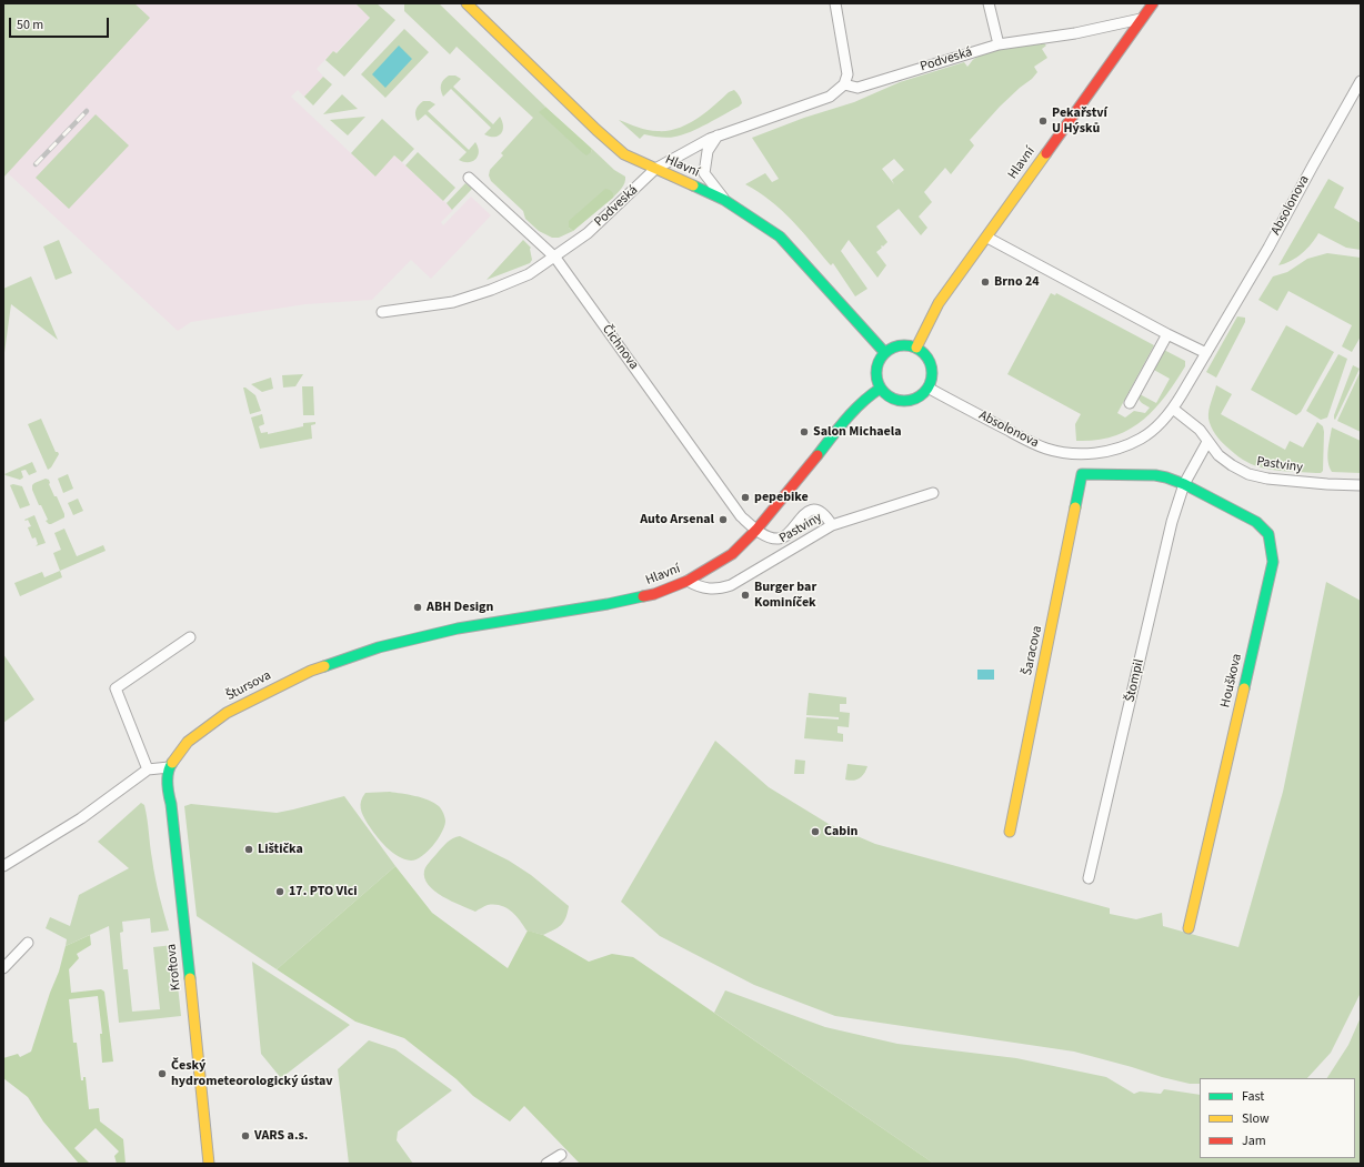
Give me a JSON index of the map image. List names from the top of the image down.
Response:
{
  "streets": {
    "street": [
      "Podveská",
      "Hlavní",
      "Absolonova",
      "Čichnova",
      "Pastviny",
      "Šaracova",
      "Štompil",
      "Houškova",
      "Štursova",
      "Kroftova"
    ]
  },
  "crossings": [
    ["Podveská", "Hlavní"],
    ["Podveská", "Čichnova"],
    ["Hlavní", "Absolonova"],
    ["Hlavní", "Čichnova"],
    ["Hlavní", "Pastviny"],
    ["Hlavní", "Štursova"],
    ["Absolonova", "Pastviny"],
    ["Čichnova", "Pastviny"],
    ["Šaracova", "Štompil"],
    ["Šaracova", "Houškova"],
    ["Štompil", "Houškova"],
    ["Štursova", "Kroftova"]
  ],
  "places": [
    "Pekařství U Hýsků",
    "Brno 24",
    "Salon Michaela",
    "pepebike",
    "Auto Arsenal",
    "Burger bar Kominíček",
    "ABH Design",
    "Cabin",
    "Lištička",
    "17. PTO Vlci",
    "Český hydrometeorologický ústav",
    "VARS a.s."
  ],
  "legend": ["Fast", "Slow", "Jam"],
  "scale_bar": "50 m"
}
